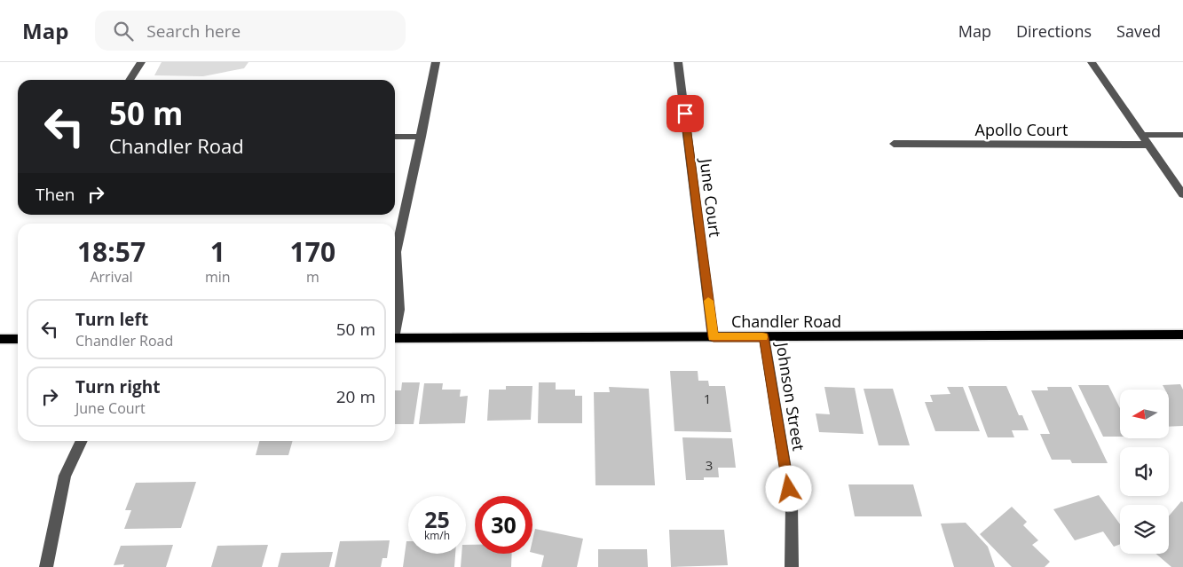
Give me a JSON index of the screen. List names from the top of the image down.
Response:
{
  "streets": {
    "main road": ["Chandler Road"],
    "street": ["Apollo Court", "June Court", "Johnson Street"]
  },
  "crossings": [
    ["June Court", "Chandler Road"],
    ["Chandler Road", "Johnson Street"]
  ],
  "house_numbers": ["1", "3"],
  "north": "left",
  "page": {
    "header": "Map",
    "search": "Search here",
    "nav": ["Map", "Directions", "Saved"],
    "turn": ["50 m", "Chandler Road"],
    "then": "Then",
    "eta": [
      "18:57",
      "Arrival",
      "1",
      "min",
      "170",
      "m"
    ],
    "list": [
      {
        "name": "Turn left",
        "note": "Chandler Road",
        "value": "50 m"
      },
      {
        "name": "Turn right",
        "note": "June Court",
        "value": "20 m"
      }
    ],
    "speed": "25 km/h",
    "limit": "30"
  }
}
